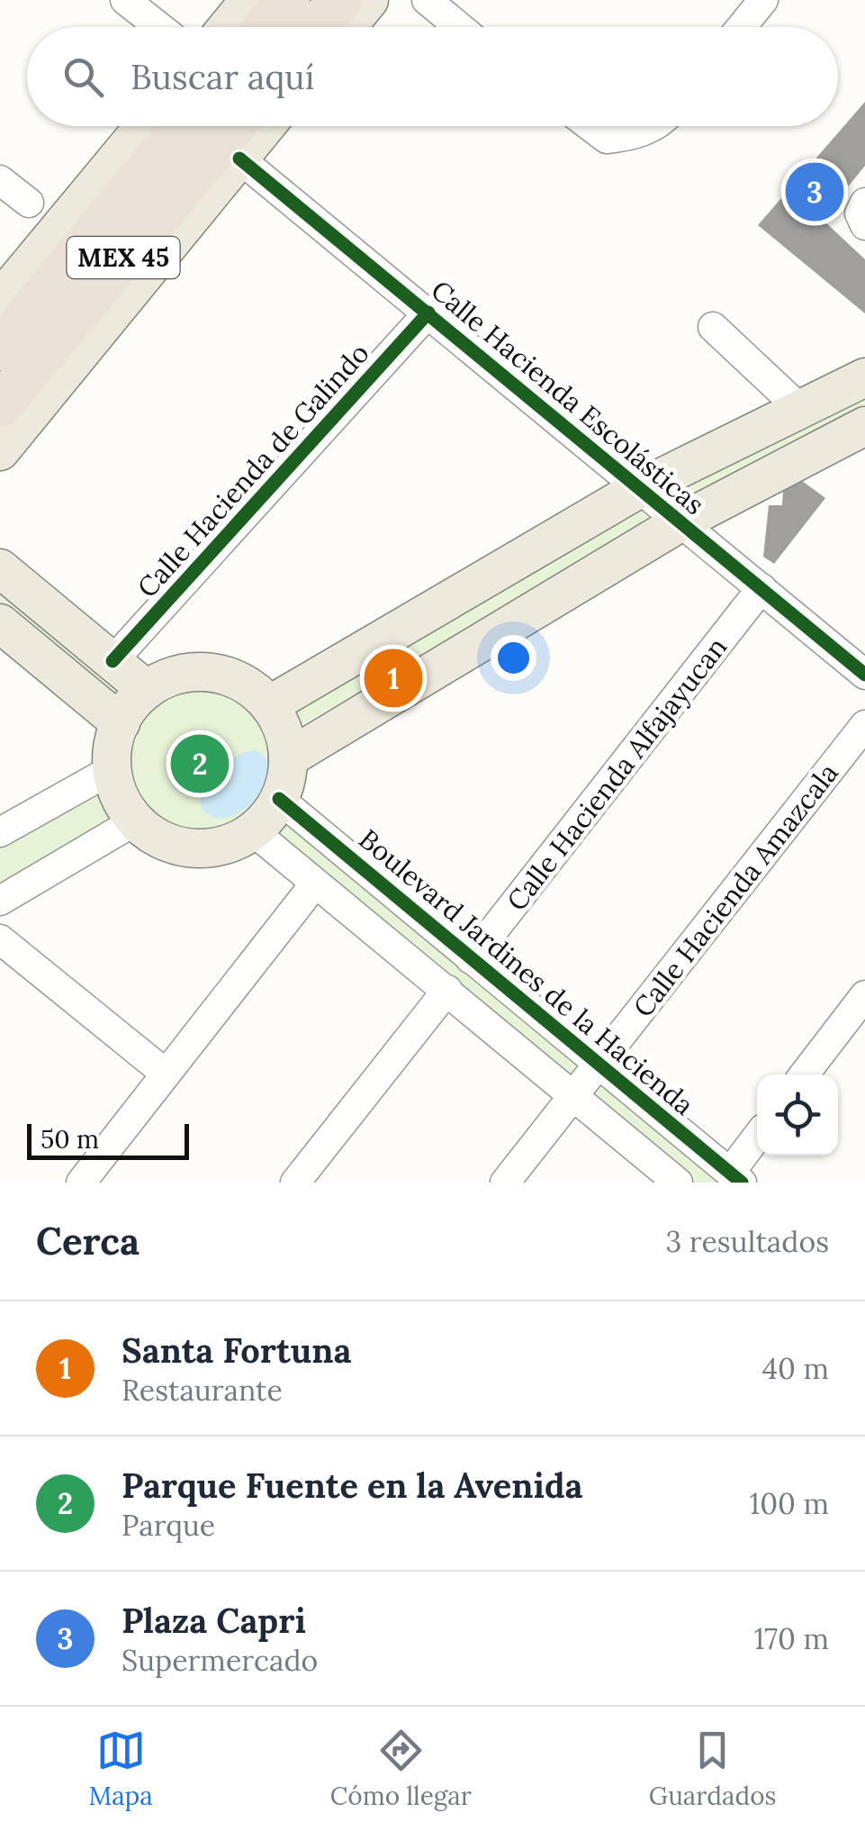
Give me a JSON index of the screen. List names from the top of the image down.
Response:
{
  "streets": {
    "highway": ["MEX 45"],
    "street": [
      "Calle Hacienda Escolásticas",
      "Calle Hacienda de Galindo",
      "Calle Hacienda Alfajayucan",
      "Calle Hacienda Amazcala",
      "Boulevard Jardines de la Hacienda"
    ]
  },
  "crossings": [
    ["Calle Hacienda Escolásticas", "Calle Hacienda de Galindo"],
    ["Calle Hacienda Escolásticas", "Calle Hacienda Alfajayucan"],
    ["Calle Hacienda Alfajayucan", "Boulevard Jardines de la Hacienda"],
    ["Calle Hacienda Amazcala", "Boulevard Jardines de la Hacienda"]
  ],
  "scale_bar": "50 m",
  "page": {
    "search": "Buscar aquí",
    "pins": ["3", "1", "2"],
    "scale": "50 m",
    "heading": ["Cerca", "3 resultados"],
    "list": [
      {
        "mark": "1",
        "name": "Santa Fortuna",
        "note": "Restaurante",
        "value": "40 m"
      },
      {
        "mark": "2",
        "name": "Parque Fuente en la Avenida",
        "note": "Parque",
        "value": "100 m"
      },
      {
        "mark": "3",
        "name": "Plaza Capri",
        "note": "Supermercado",
        "value": "170 m"
      }
    ],
    "nav": ["Mapa", "Cómo llegar", "Guardados"]
  }
}
